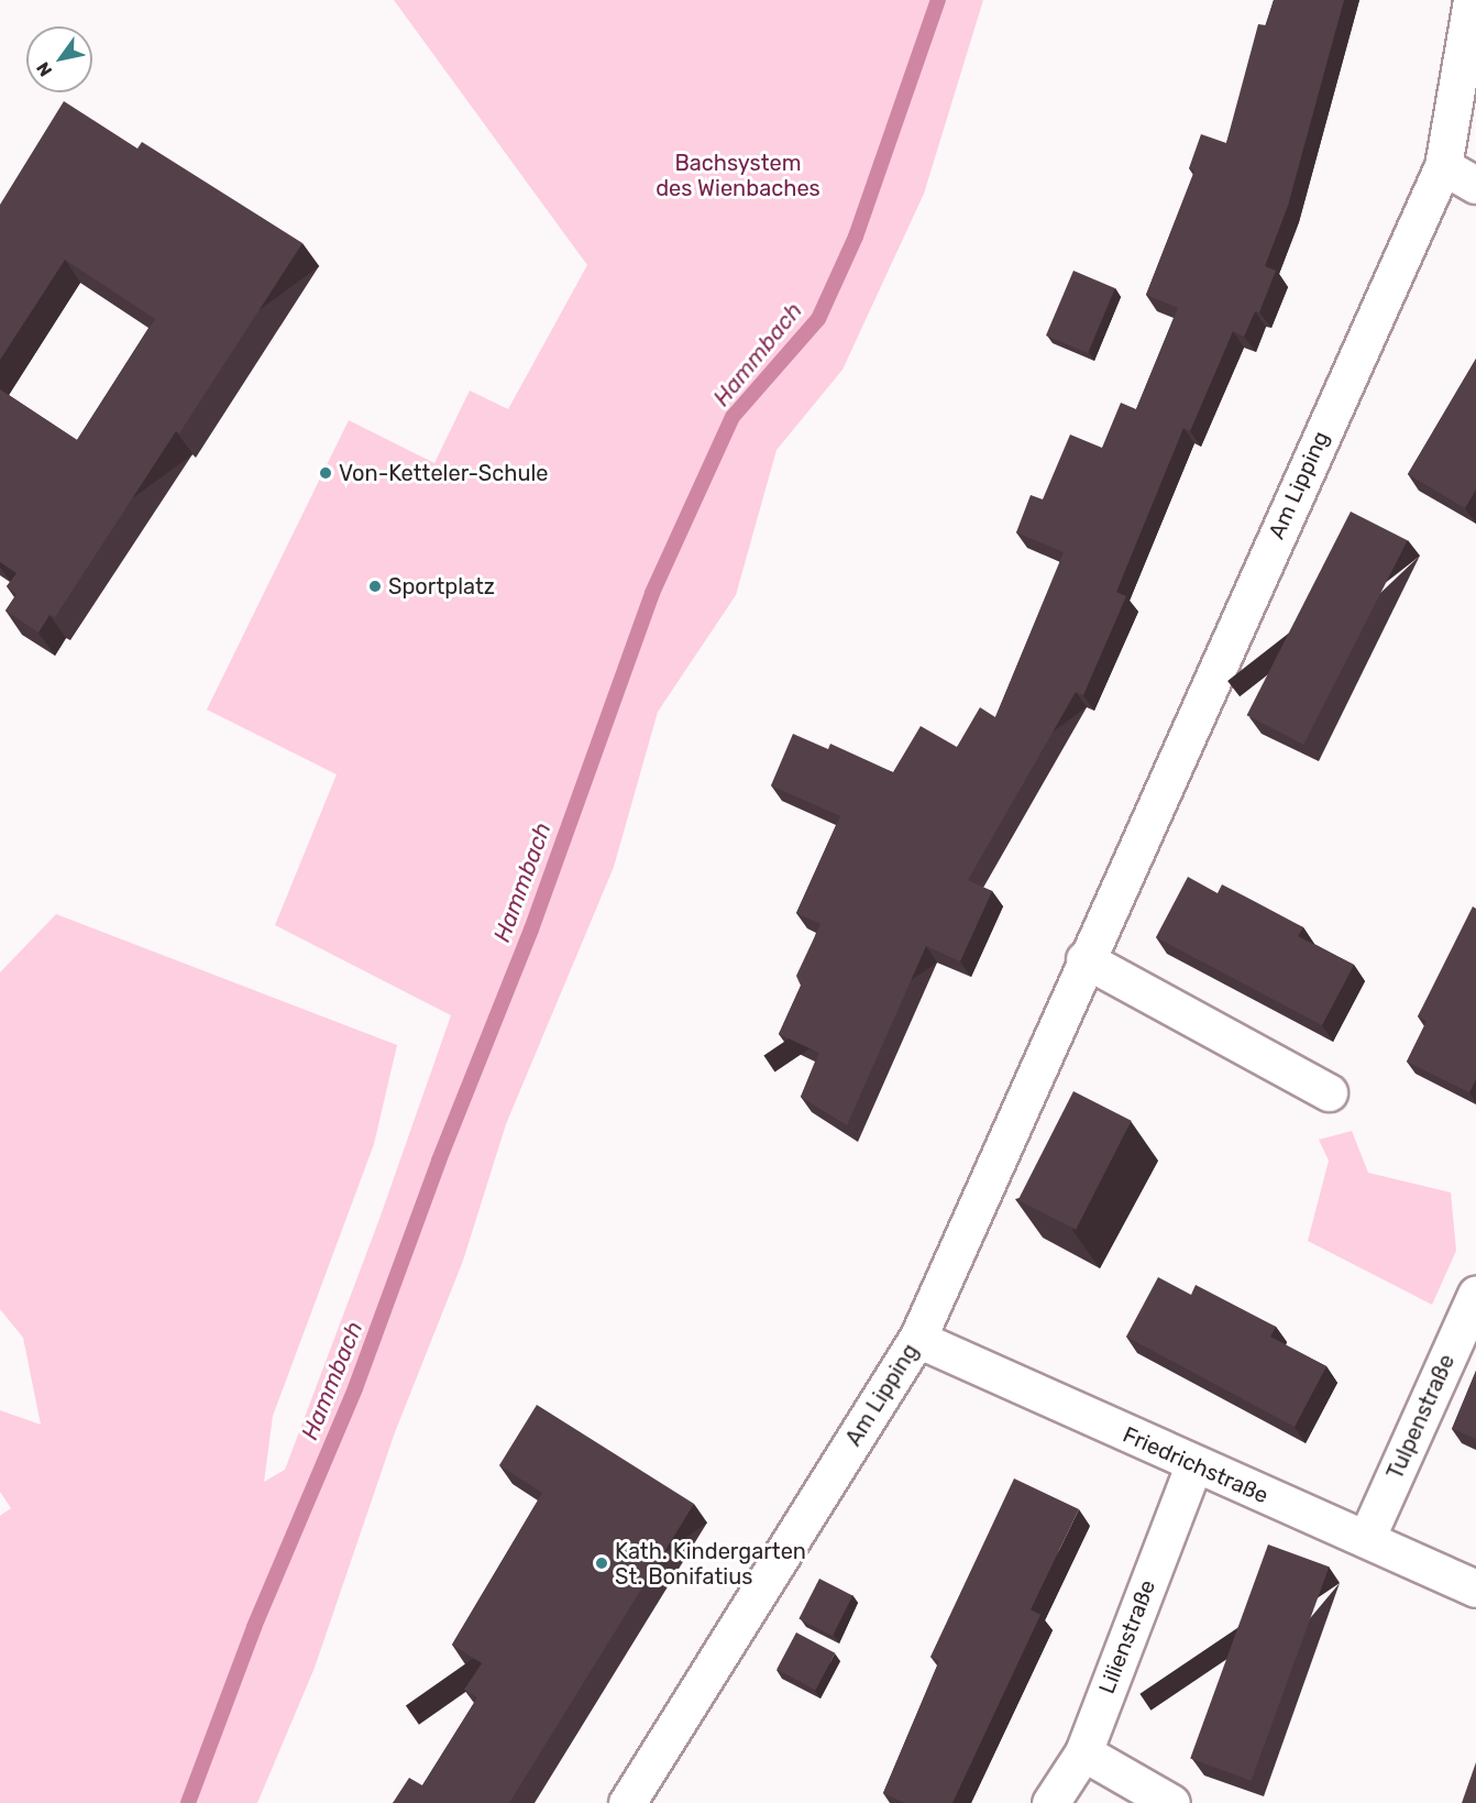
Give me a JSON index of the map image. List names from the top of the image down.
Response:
{
  "streets": {
    "street": [
      "Am Lipping",
      "Tulpenstraße",
      "Friedrichstraße",
      "Lilienstraße"
    ]
  },
  "crossings": [
    ["Am Lipping", "Friedrichstraße"],
    ["Tulpenstraße", "Friedrichstraße"],
    ["Friedrichstraße", "Lilienstraße"]
  ],
  "water": ["Hammbach"],
  "parks": ["Bachsystem des Wienbaches"],
  "places": ["Von-Ketteler-Schule", "Sportplatz", "Kath. Kindergarten St. Bonifatius"],
  "north": "bottom left"
}
